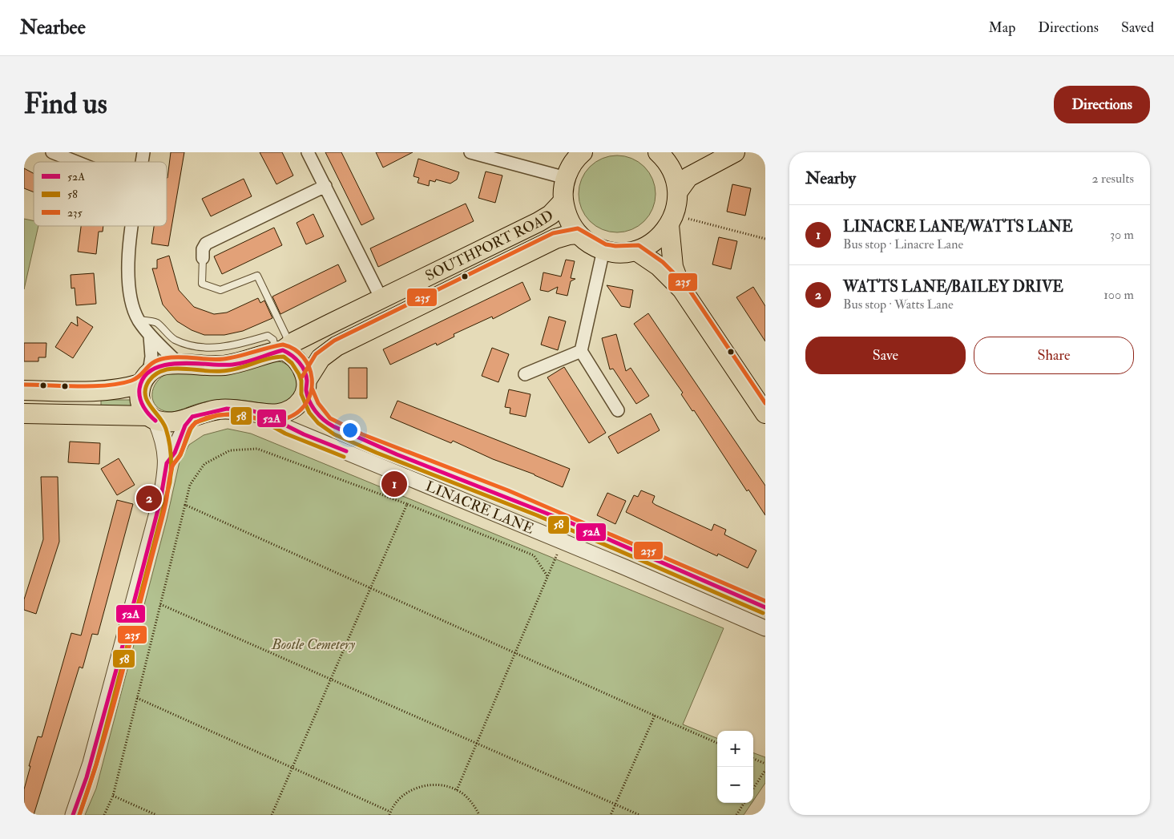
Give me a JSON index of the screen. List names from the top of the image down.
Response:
{
  "streets": {
    "main road": ["SOUTHPORT ROAD"],
    "street": ["LINACRE LANE"]
  },
  "crossings": [
    ["SOUTHPORT ROAD", "LINACRE LANE"]
  ],
  "parks": ["Bootle Cemetery"],
  "lines": ["transit line 235", "transit line 52A", "transit line 58"],
  "legend": ["52A", "58", "235"],
  "page": {
    "header": "Nearbee",
    "nav": ["Map", "Directions", "Saved"],
    "buttons": [
      "Directions",
      ["Save", "Share"]
    ],
    "title": "Find us",
    "heading": ["Nearby", "2 results"],
    "list": [
      {
        "mark": "1",
        "name": "LINACRE LANE/WATTS LANE",
        "note": "Bus stop · Linacre Lane",
        "value": "30 m"
      },
      {
        "mark": "2",
        "name": "WATTS LANE/BAILEY DRIVE",
        "note": "Bus stop · Watts Lane",
        "value": "100 m"
      }
    ],
    "pins": ["1", "2"],
    "map_buttons": ["+", "−"]
  }
}
